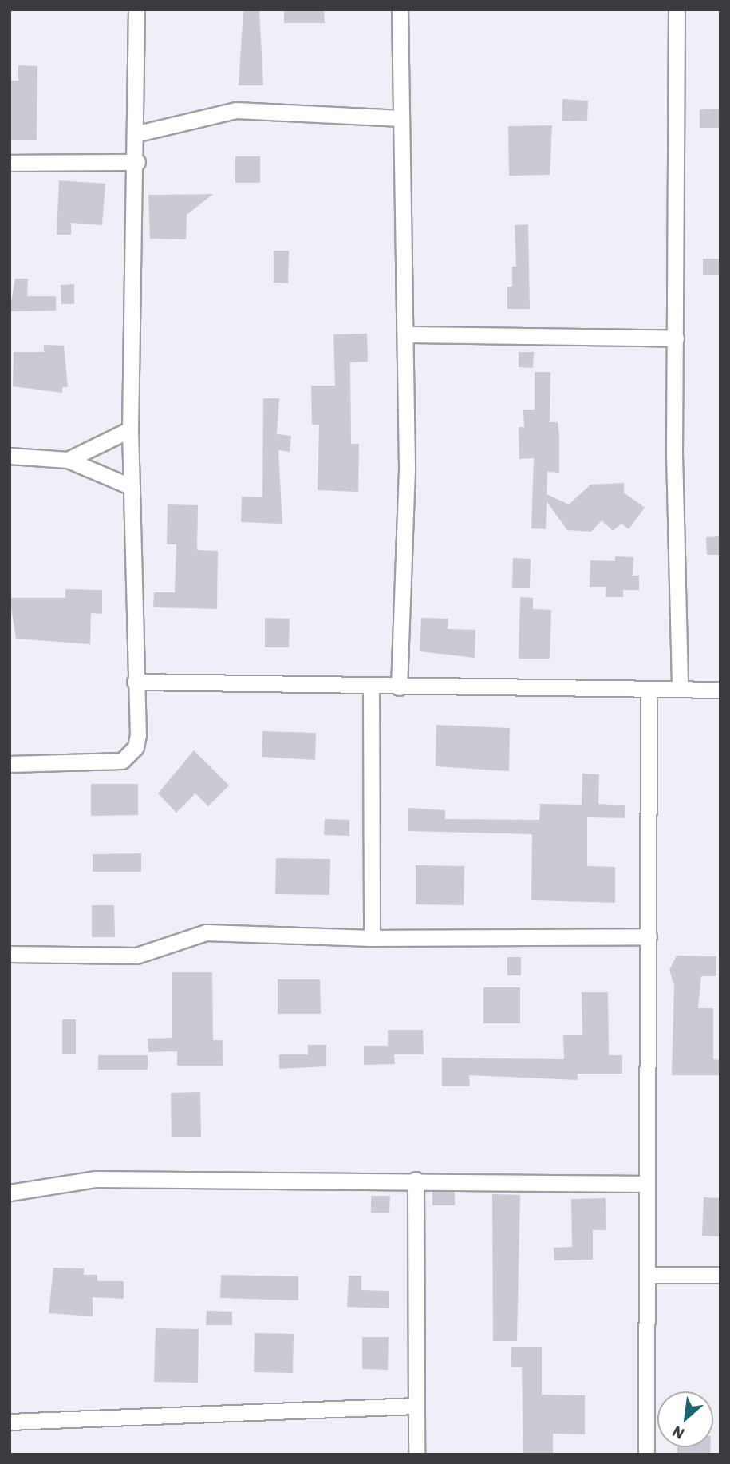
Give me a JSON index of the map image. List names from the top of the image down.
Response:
{
  "north": "bottom left"
}
